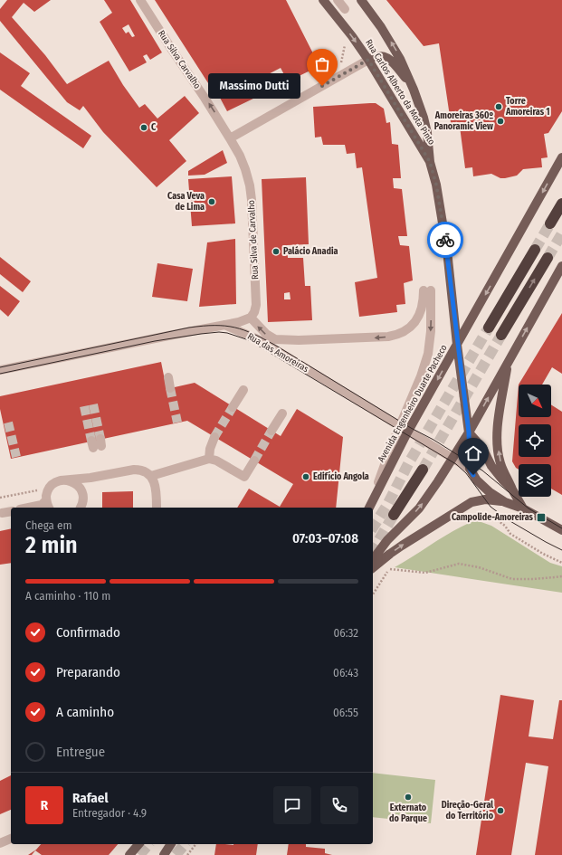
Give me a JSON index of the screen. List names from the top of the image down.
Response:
{
  "streets": {
    "main road": ["Rua Carlos Alberto da Mota Pinto", "Avenida Engenheiro Duarte Pacheco"],
    "street": ["Rua Silva Carvalho", "Rua Silva de Carvalho", "Rua das Amoreiras"]
  },
  "crossings": [
    ["Rua Silva Carvalho", "Rua Silva de Carvalho"],
    ["Rua Carlos Alberto da Mota Pinto", "Rua das Amoreiras"],
    ["Rua Carlos Alberto da Mota Pinto", "Avenida Engenheiro Duarte Pacheco"],
    ["Rua das Amoreiras", "Avenida Engenheiro Duarte Pacheco"]
  ],
  "one_way": ["Rua Silva Carvalho"],
  "places": {
    "other": [
      "Massimo Dutti",
      "Torre Amoreiras 1",
      "Amoreiras 360º Panoramic View",
      "C",
      "Casa Veva de Lima",
      "Palácio Anadia",
      "Edifício Angola",
      "Externato do Parque",
      "Direção-Geral do Território"
    ],
    "transit": ["Campolide-Amoreiras"]
  },
  "north": "bottom right",
  "page": {
    "bubble": "Massimo Dutti",
    "heading": ["2 min", "Chega em", "07:03–07:08"],
    "panel": ["Rafael", "Entregador · 4.9"],
    "bar": "A caminho · 110 m",
    "list": [
      ["Confirmado", "06:32"],
      ["Preparando", "06:43"],
      ["A caminho", "06:55"],
      "Entregue"
    ],
    "round": "R"
  }
}
